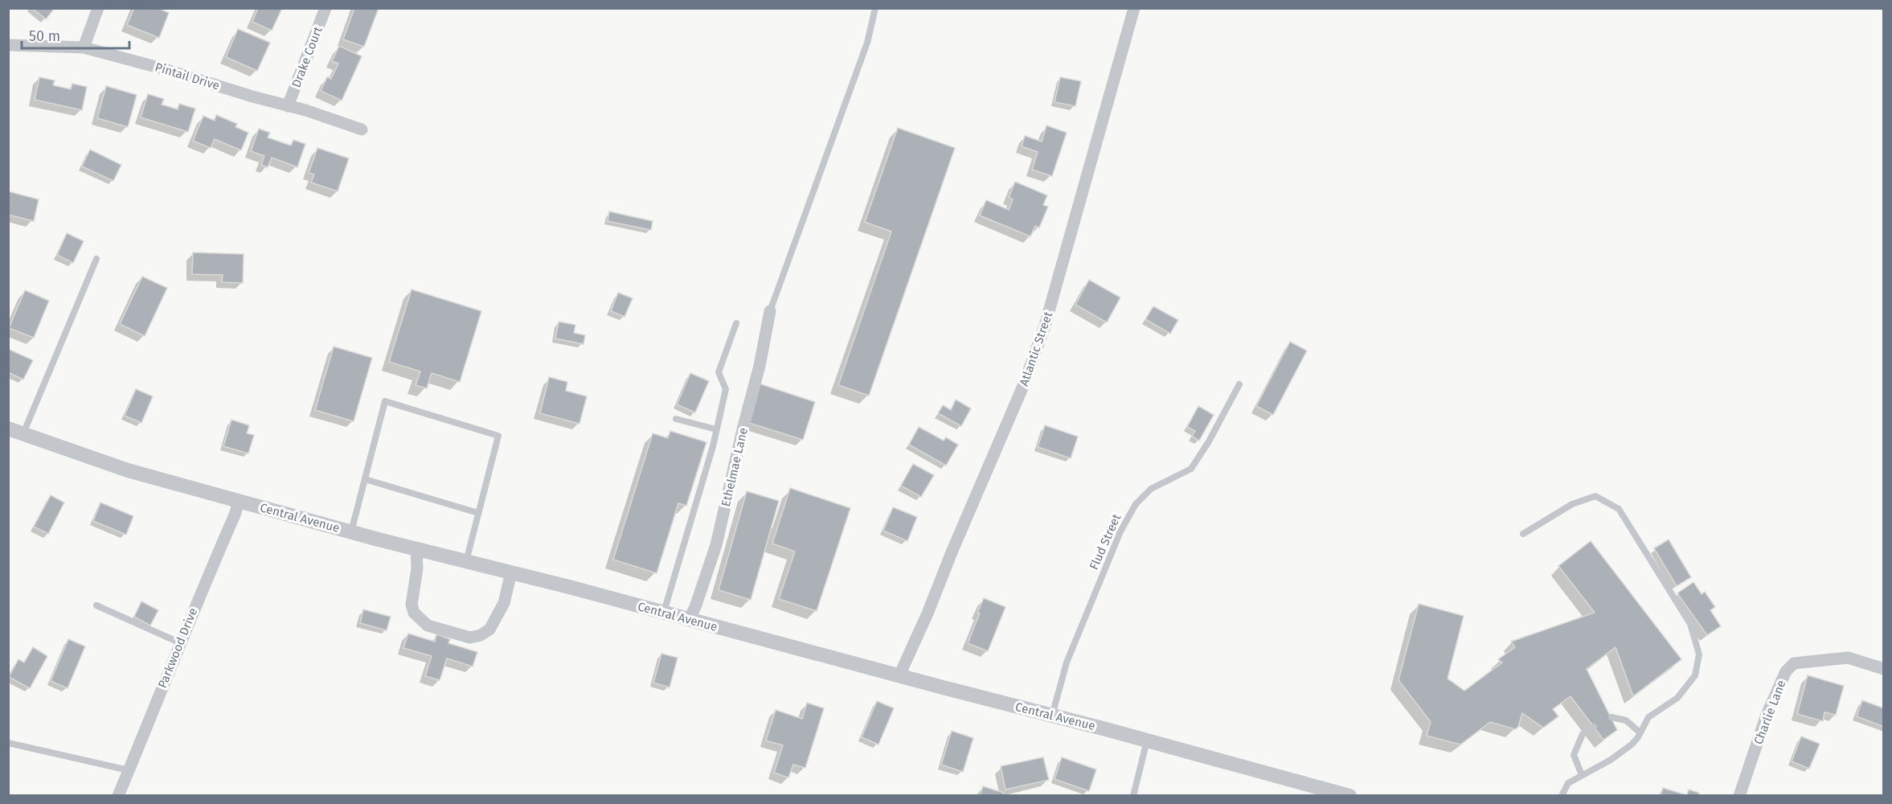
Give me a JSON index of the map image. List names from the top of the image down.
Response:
{
  "streets": {
    "street": [
      "Drake Court",
      "Pintail Drive",
      "Atlantic Street",
      "Ethelmae Lane",
      "Central Avenue",
      "Parkwood Drive",
      "Charlie Lane"
    ],
    "lane": ["Flud Street"]
  },
  "crossings": [
    ["Drake Court", "Pintail Drive"],
    ["Atlantic Street", "Central Avenue"],
    ["Ethelmae Lane", "Central Avenue"],
    ["Central Avenue", "Flud Street"],
    ["Central Avenue", "Parkwood Drive"]
  ],
  "scale_bar": "50 m"
}
